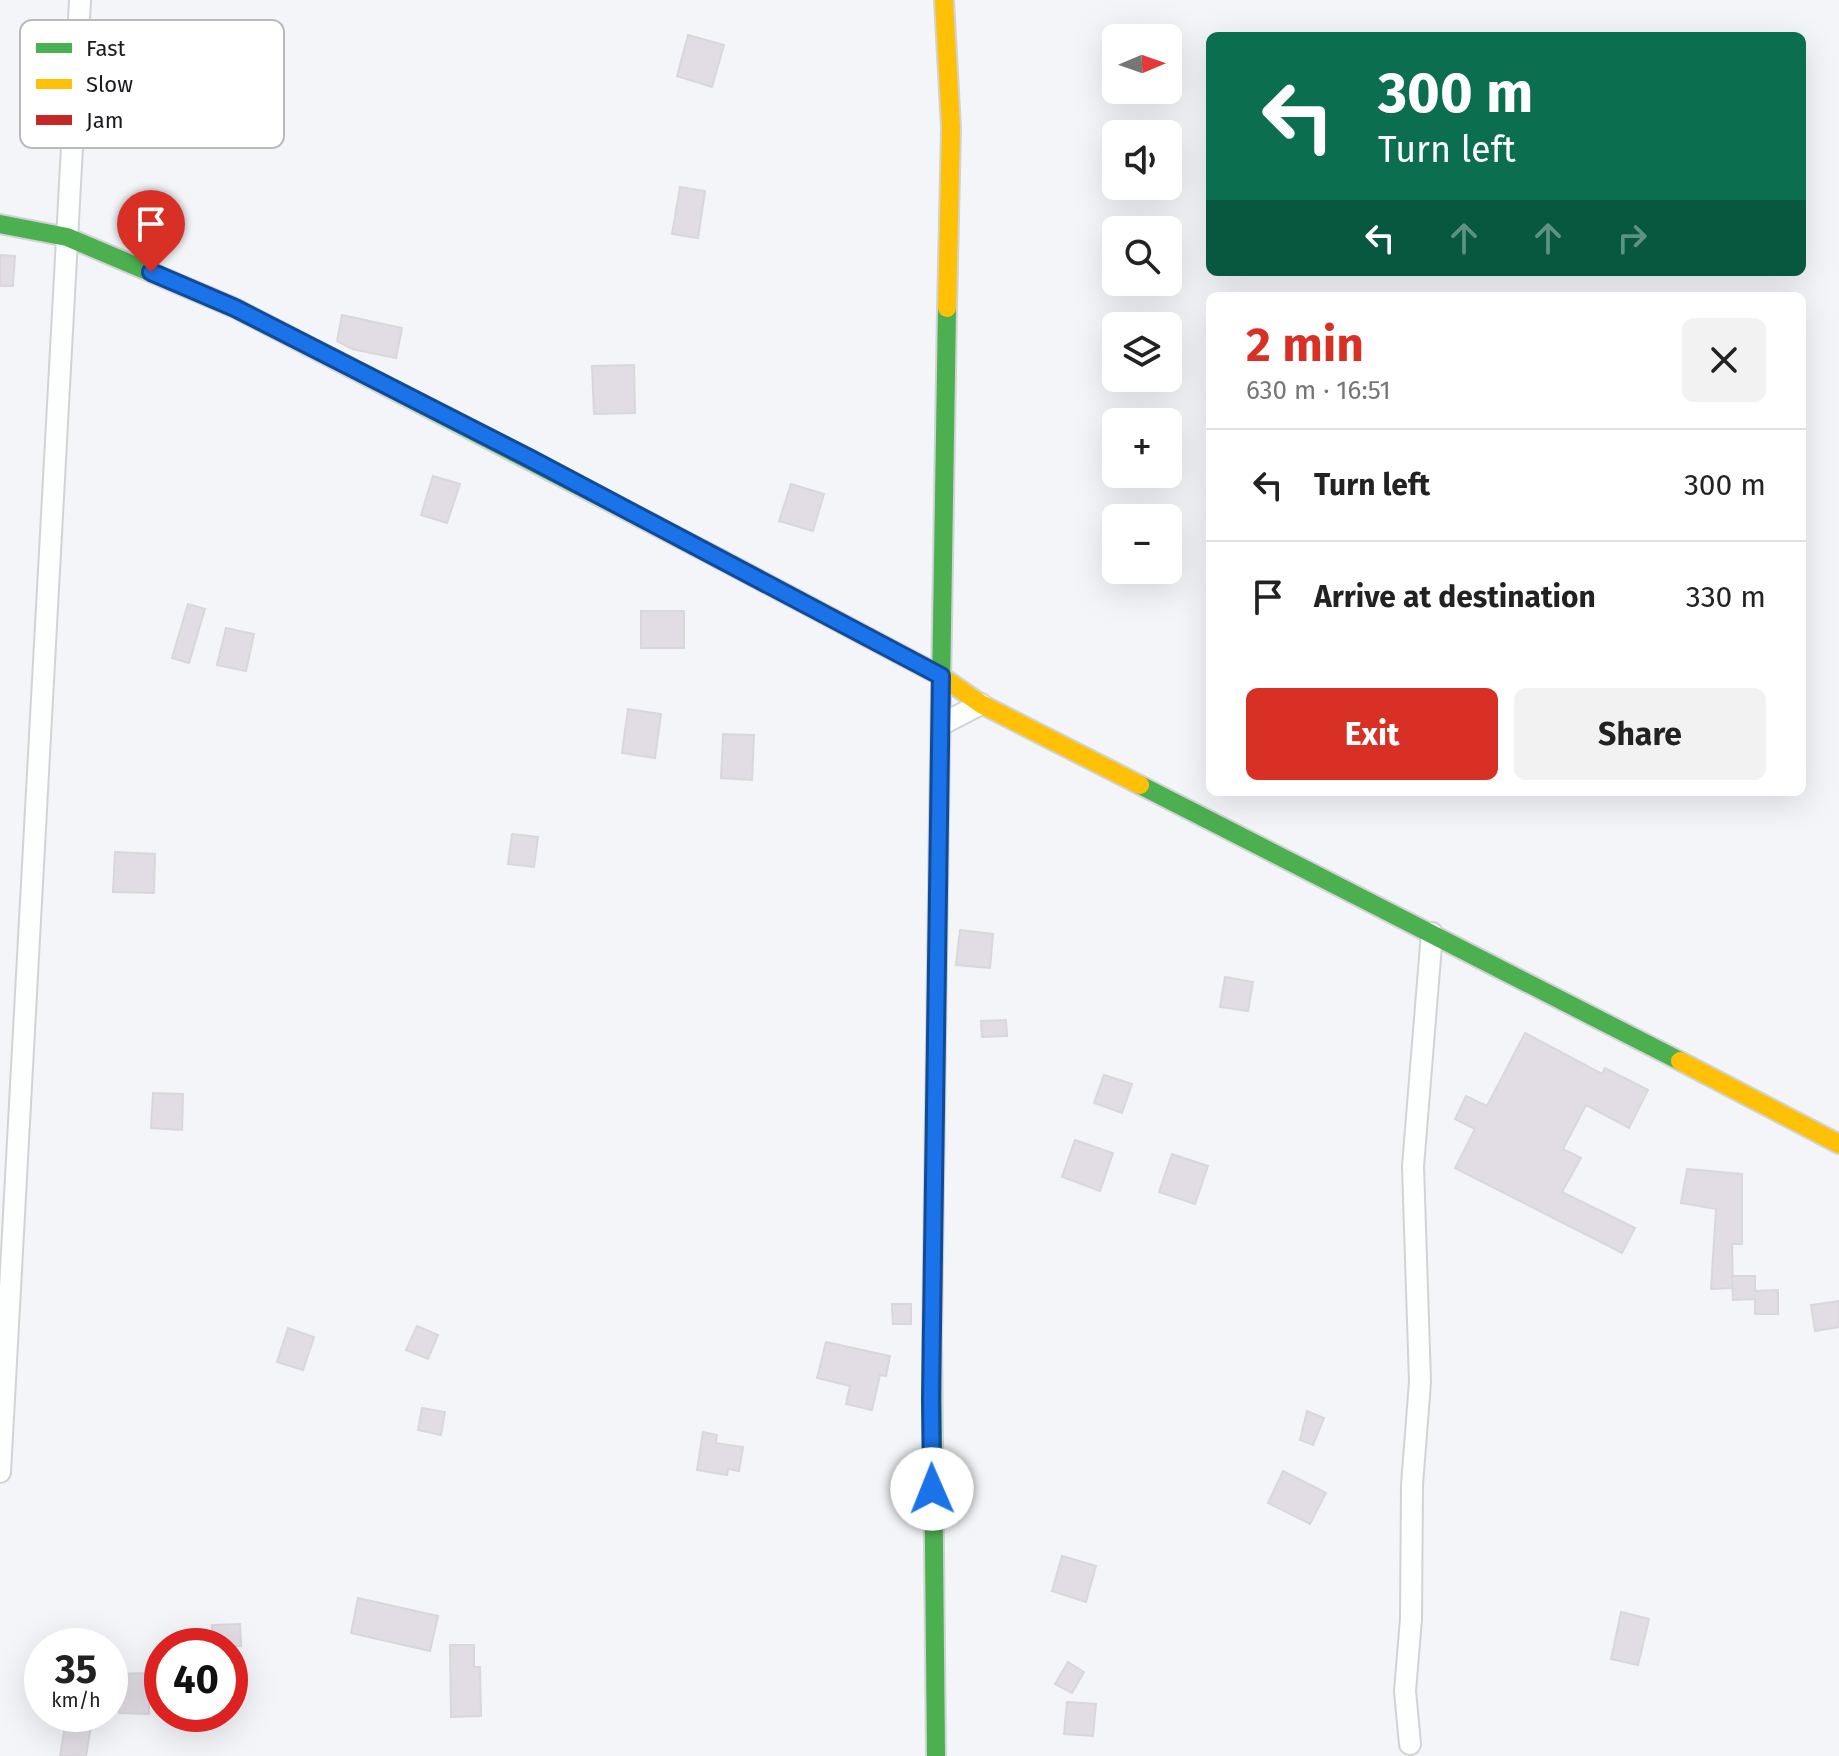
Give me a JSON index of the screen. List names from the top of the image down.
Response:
{
  "legend": ["Fast", "Slow", "Jam"],
  "north": "right",
  "page": {
    "map_buttons": ["+", "−"],
    "turn": ["300 m", "Turn left"],
    "heading": ["2 min", "630 m · 16:51"],
    "list": [
      {
        "name": "Turn left",
        "value": "300 m"
      },
      {
        "name": "Arrive at destination",
        "value": "330 m"
      }
    ],
    "buttons": ["Exit", "Share"],
    "speed": "35 km/h",
    "limit": "40"
  }
}
